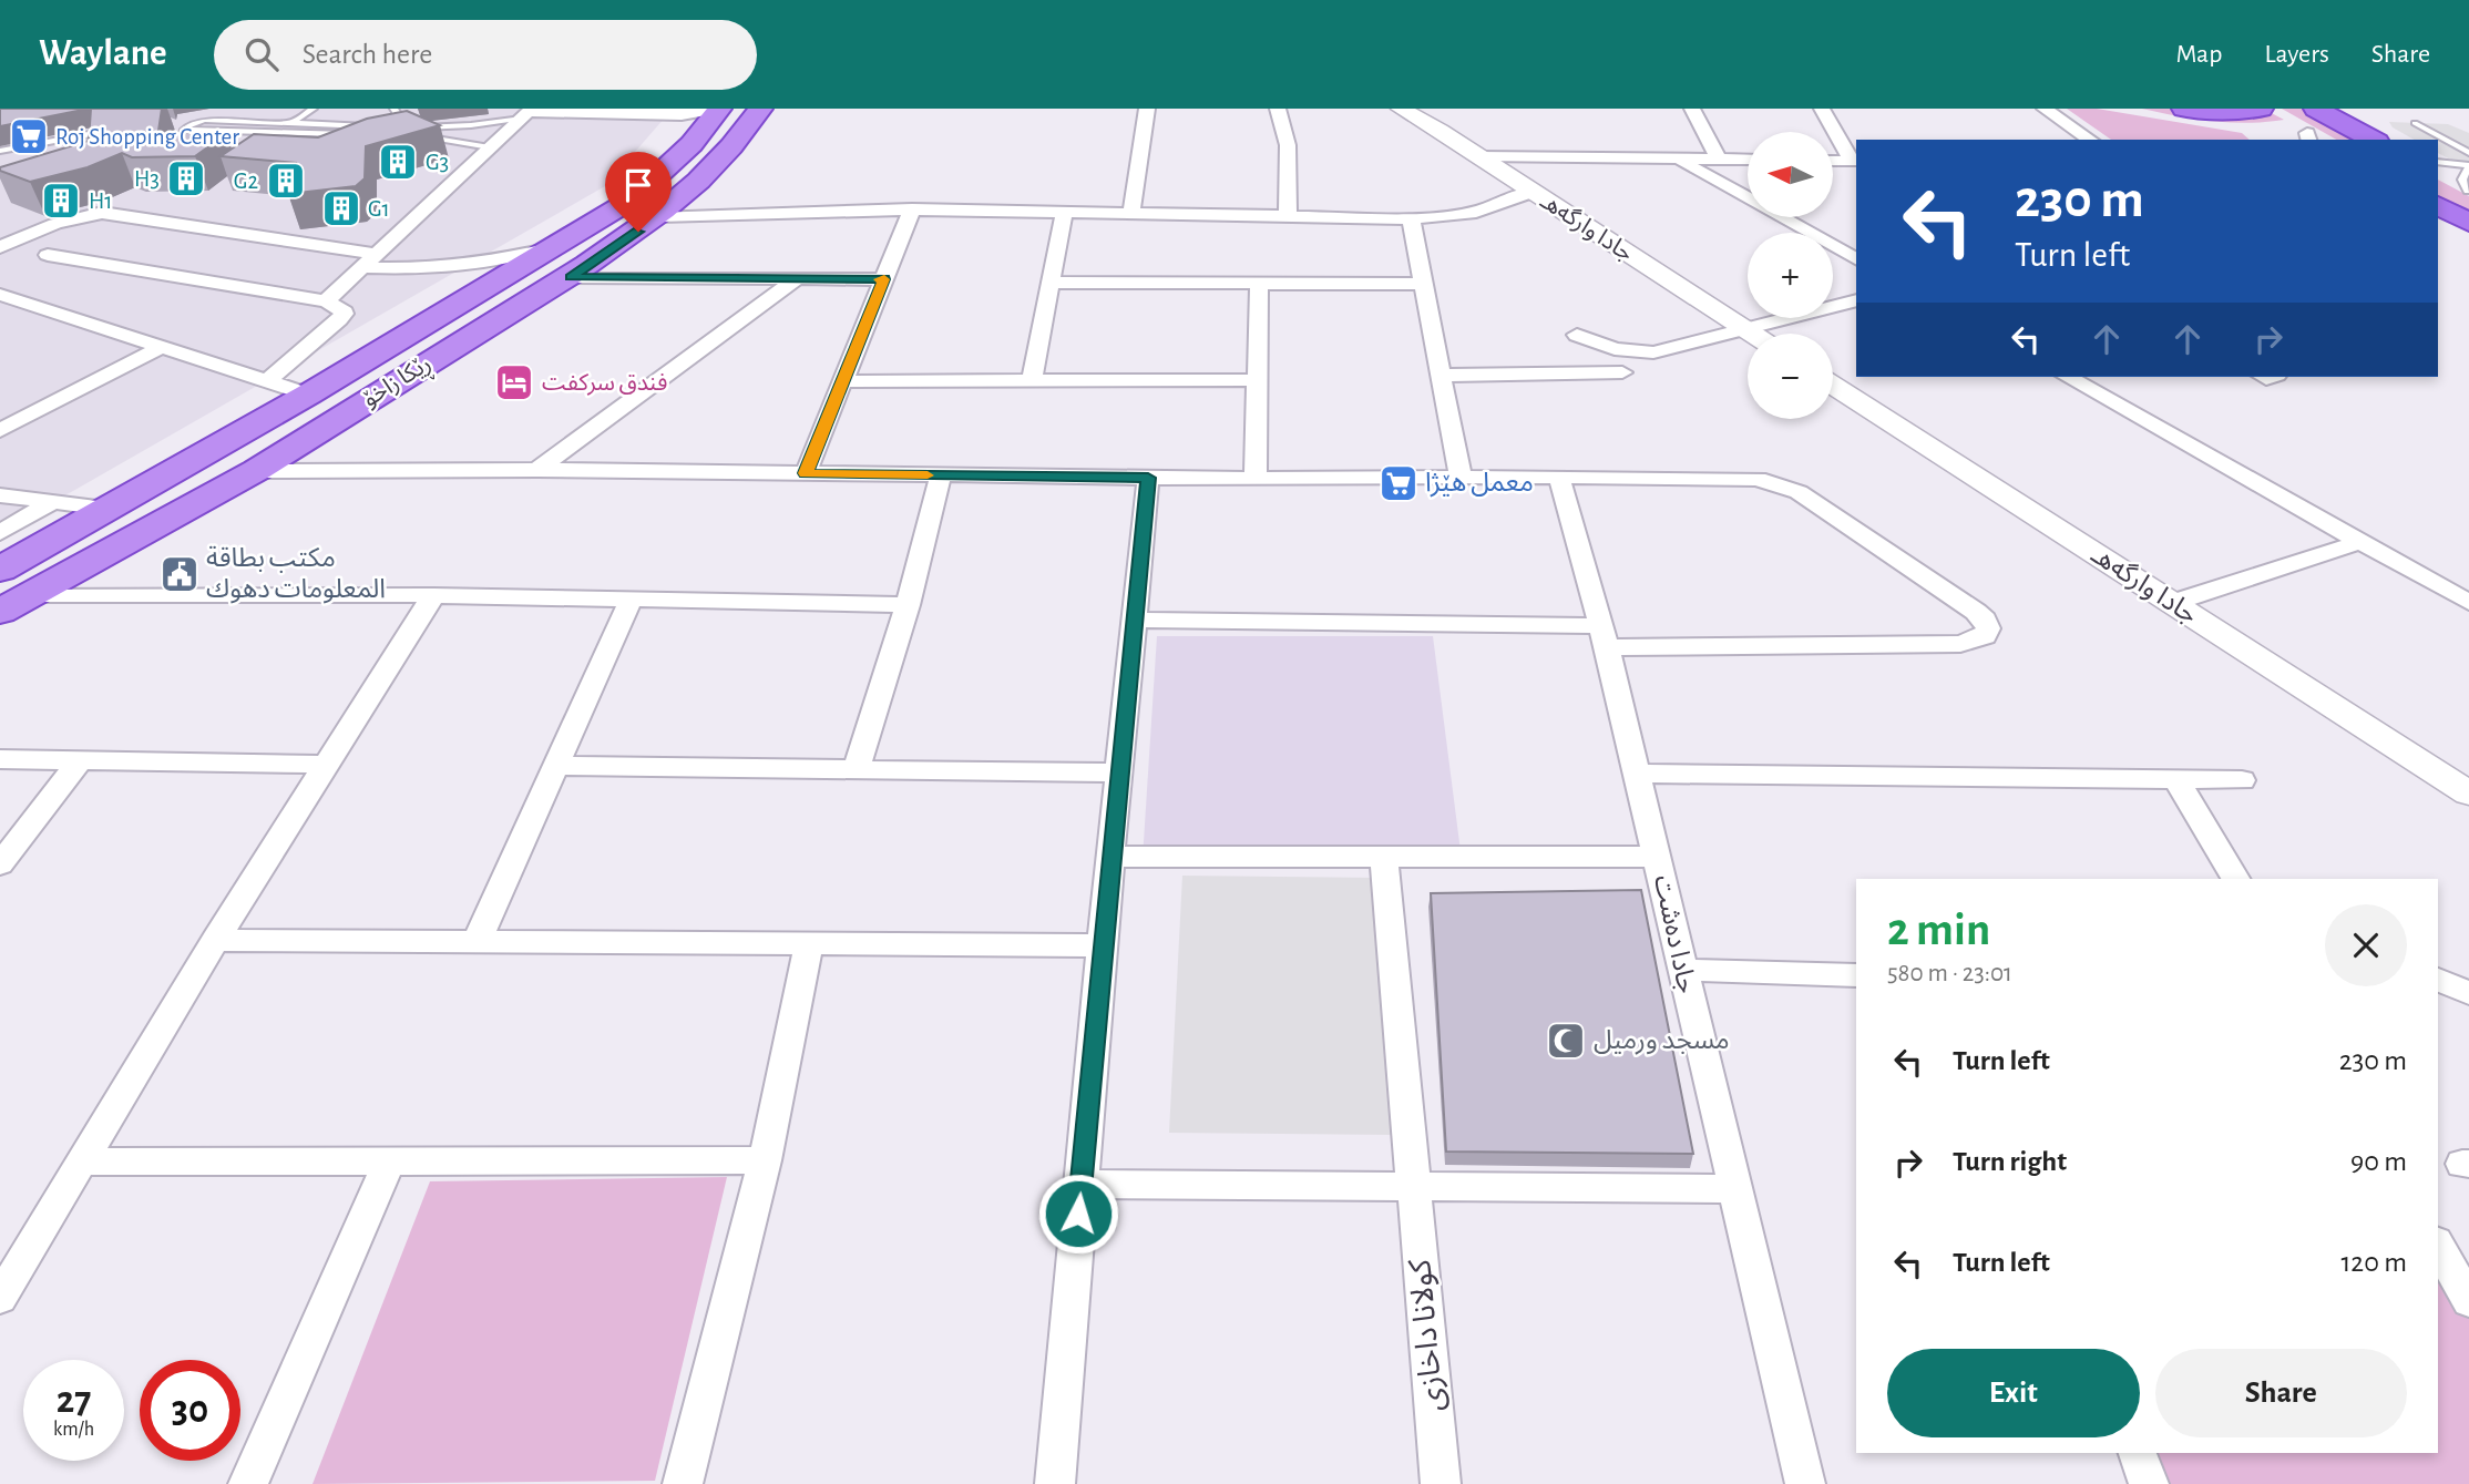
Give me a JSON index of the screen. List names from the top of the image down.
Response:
{
  "streets": {
    "highway": ["ڕێکا زاخۆ"],
    "street": ["جادا وارگه‌هـ", "جادا دەشت", "کولانا داخازی"]
  },
  "places": {
    "supermarket": ["Roj Shopping Center", "معمل ھێژا"],
    "building": [
      "G3",
      "H3",
      "G2",
      "H1",
      "G1"
    ],
    "hotel": ["فندق سركفت"],
    "public building": ["مكتب بطاقة المعلومات دهوك"],
    "mosque": ["مسجد ورميل"]
  },
  "north": "left",
  "page": {
    "header": "Waylane",
    "search": "Search here",
    "nav": ["Map", "Layers", "Share"],
    "map_buttons": ["+", "−"],
    "turn": ["230 m", "Turn left"],
    "heading": ["2 min", "580 m · 23:01"],
    "list": [
      {
        "name": "Turn left",
        "value": "230 m"
      },
      {
        "name": "Turn right",
        "value": "90 m"
      },
      {
        "name": "Turn left",
        "value": "120 m"
      }
    ],
    "buttons": ["Exit", "Share"],
    "speed": "27 km/h",
    "limit": "30"
  }
}
